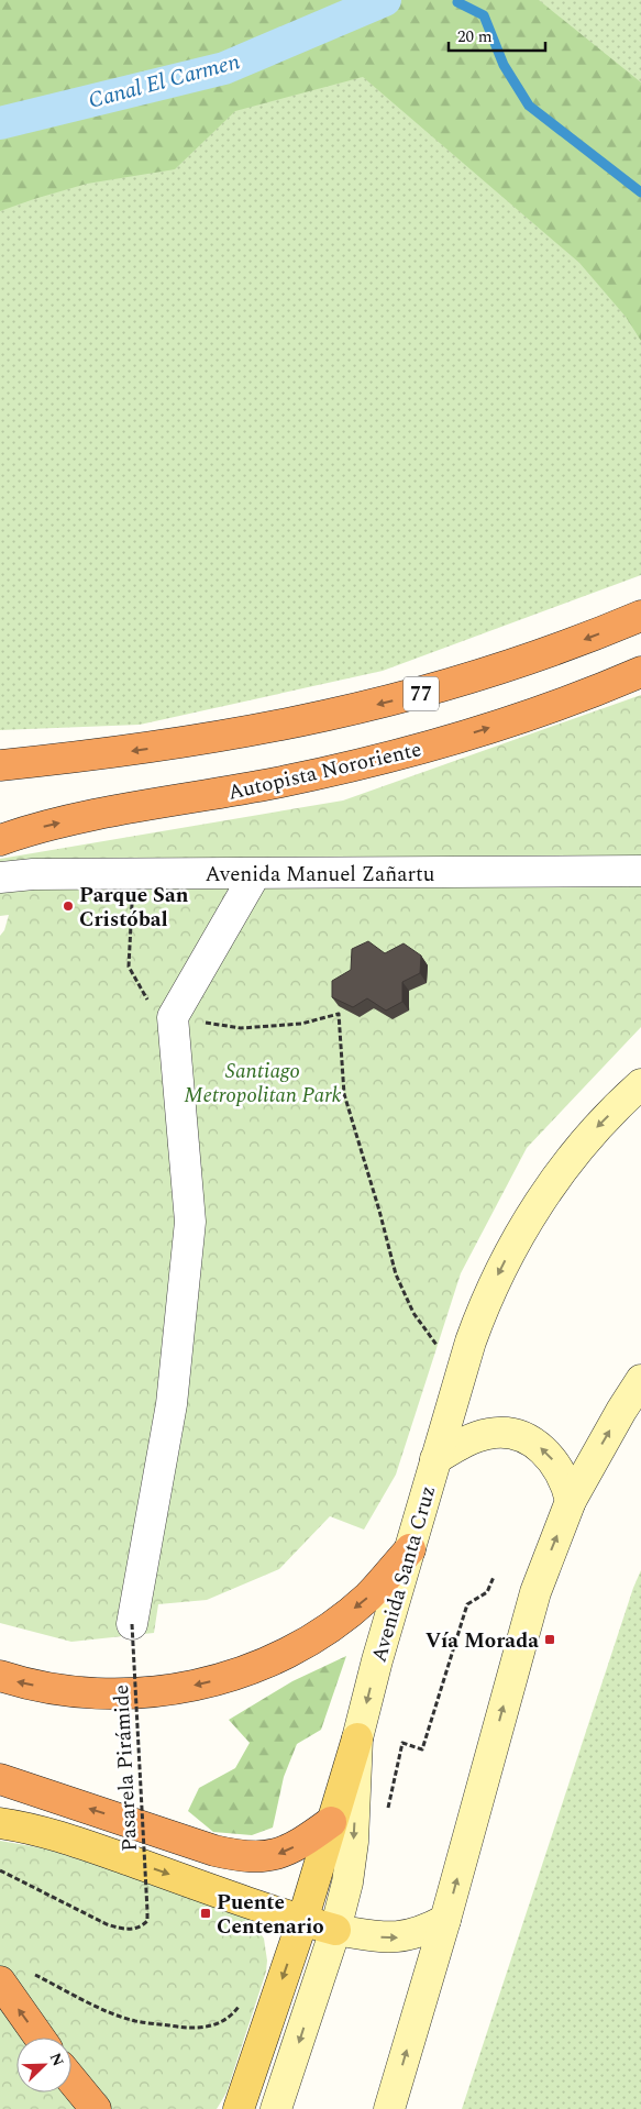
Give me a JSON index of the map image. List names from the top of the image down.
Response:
{
  "streets": {
    "highway": ["77", "Autopista Nororiente"],
    "main road": ["Avenida Santa Cruz"],
    "street": ["Avenida Manuel Zañartu"],
    "path": ["Pasarela Pirámide"]
  },
  "water": ["Canal El Carmen"],
  "parks": ["Santiago Metropolitan Park"],
  "places": {
    "other": ["Parque San Cristóbal"],
    "transit": ["Vía Morada", "Puente Centenario"]
  },
  "scale_bar": "20 m",
  "north": "top right"
}
